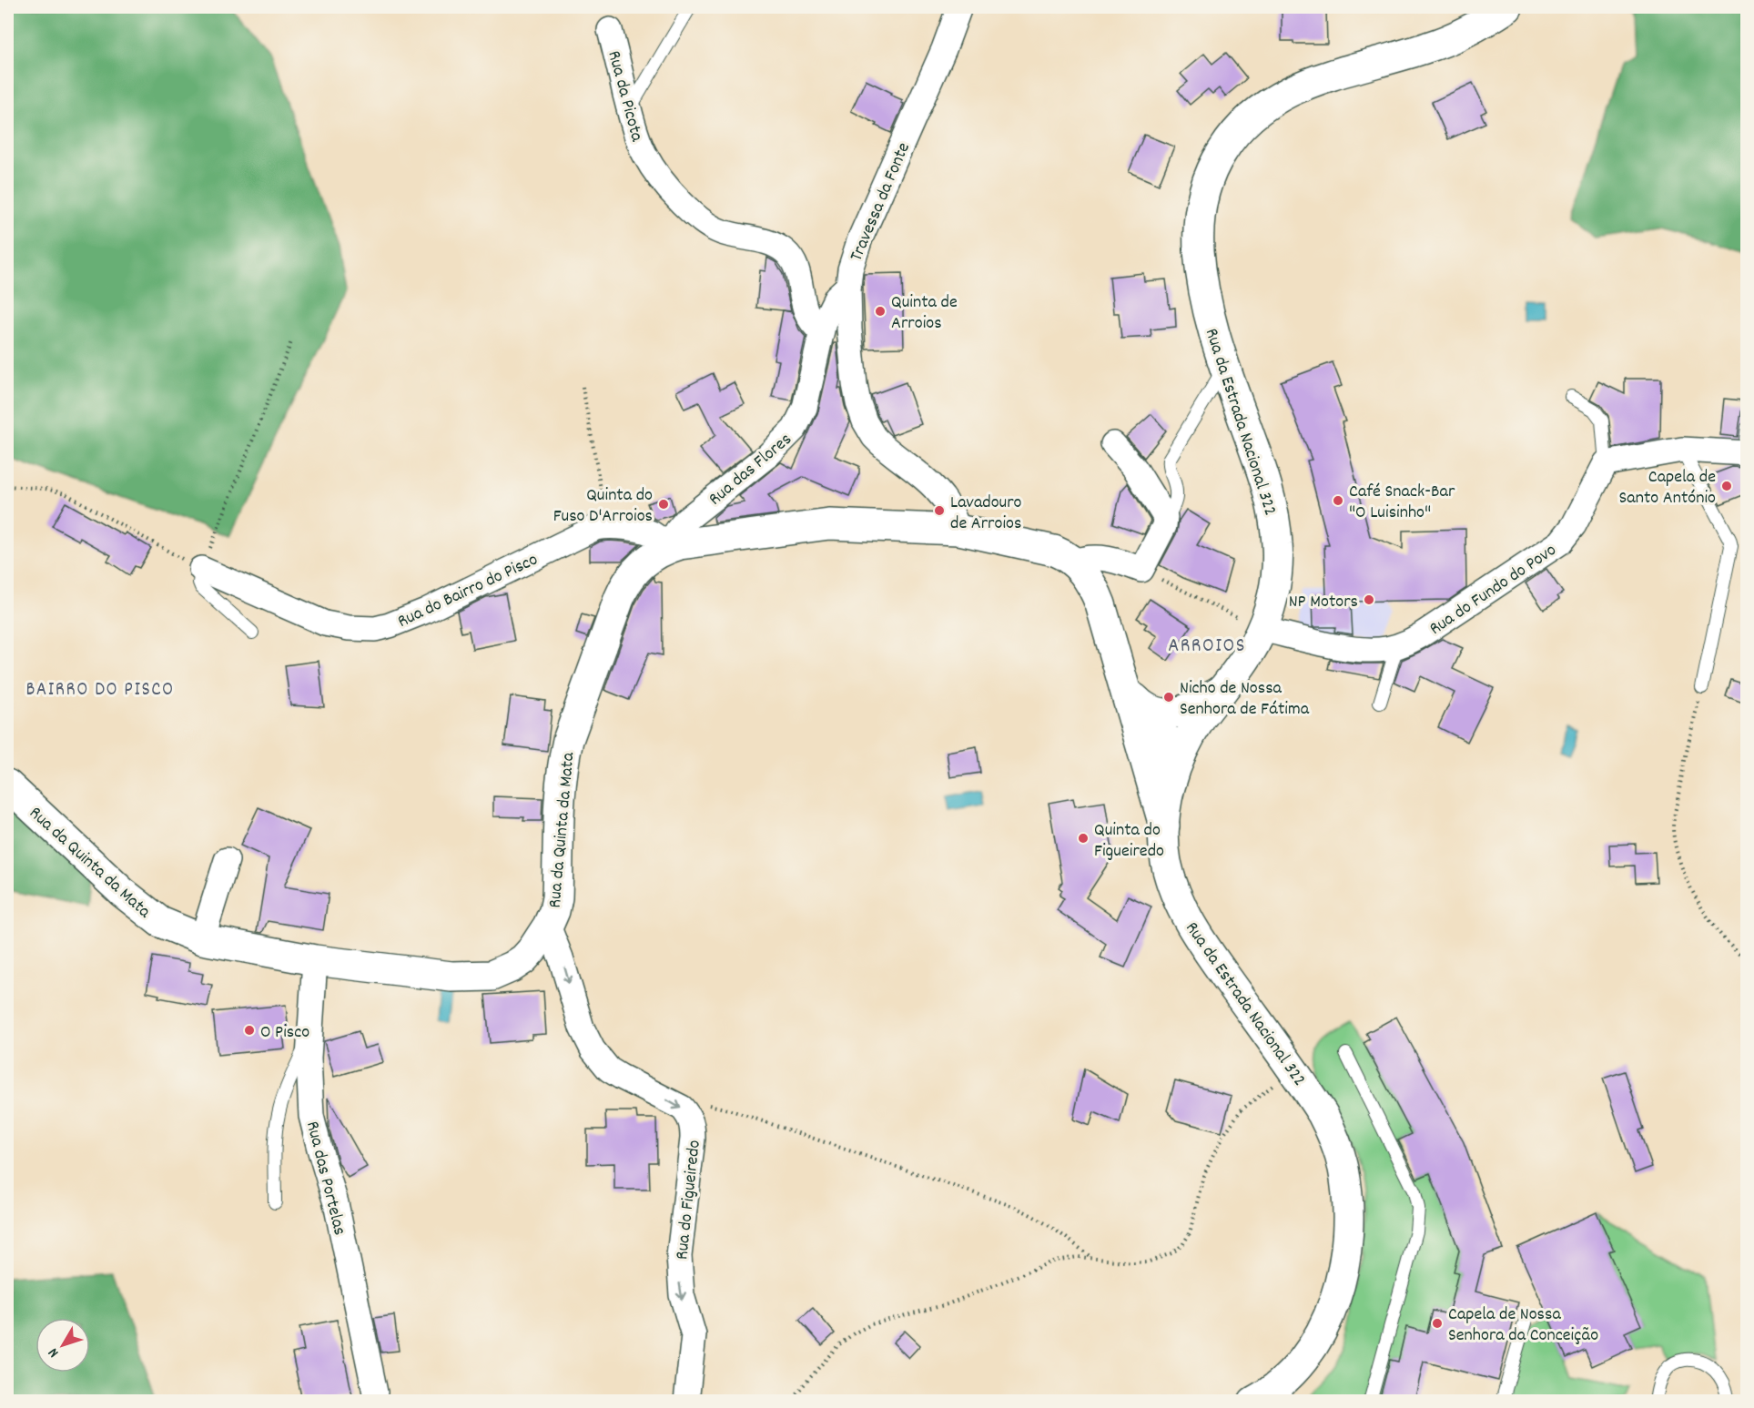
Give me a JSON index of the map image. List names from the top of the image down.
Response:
{
  "streets": {
    "street": [
      "Rua da Picota",
      "Travessa da Fonte",
      "Rua da Estrada Nacional 322",
      "Rua das Flores",
      "Rua do Fundo do Povo",
      "Rua do Bairro do Pisco",
      "Rua da Quinta da Mata",
      "Rua das Portelas",
      "Rua do Figueiredo"
    ]
  },
  "crossings": [
    ["Rua da Picota", "Rua das Flores"],
    ["Travessa da Fonte", "Rua das Flores"],
    ["Travessa da Fonte", "Rua da Quinta da Mata"],
    ["Rua da Estrada Nacional 322", "Rua do Fundo do Povo"],
    ["Rua da Estrada Nacional 322", "Rua da Quinta da Mata"],
    ["Rua das Flores", "Rua do Bairro do Pisco"],
    ["Rua das Flores", "Rua da Quinta da Mata"],
    ["Rua do Bairro do Pisco", "Rua da Quinta da Mata"],
    ["Rua da Quinta da Mata", "Rua das Portelas"],
    ["Rua da Quinta da Mata", "Rua do Figueiredo"]
  ],
  "one_way": ["Rua do Figueiredo"],
  "districts": ["ARROIOS", "BAIRRO DO PISCO"],
  "places": [
    "Quinta de Arroios",
    "Capela de Santo António",
    "Café Snack-Bar \"O Luisinho\"",
    "Quinta do Fuso D'Arroios",
    "Lavadouro de Arroios",
    "NP Motors",
    "Nicho de Nossa Senhora de Fátima",
    "Quinta do Figueiredo",
    "O Pisco",
    "Capela de Nossa Senhora da Conceição"
  ],
  "north": "bottom left"
}
